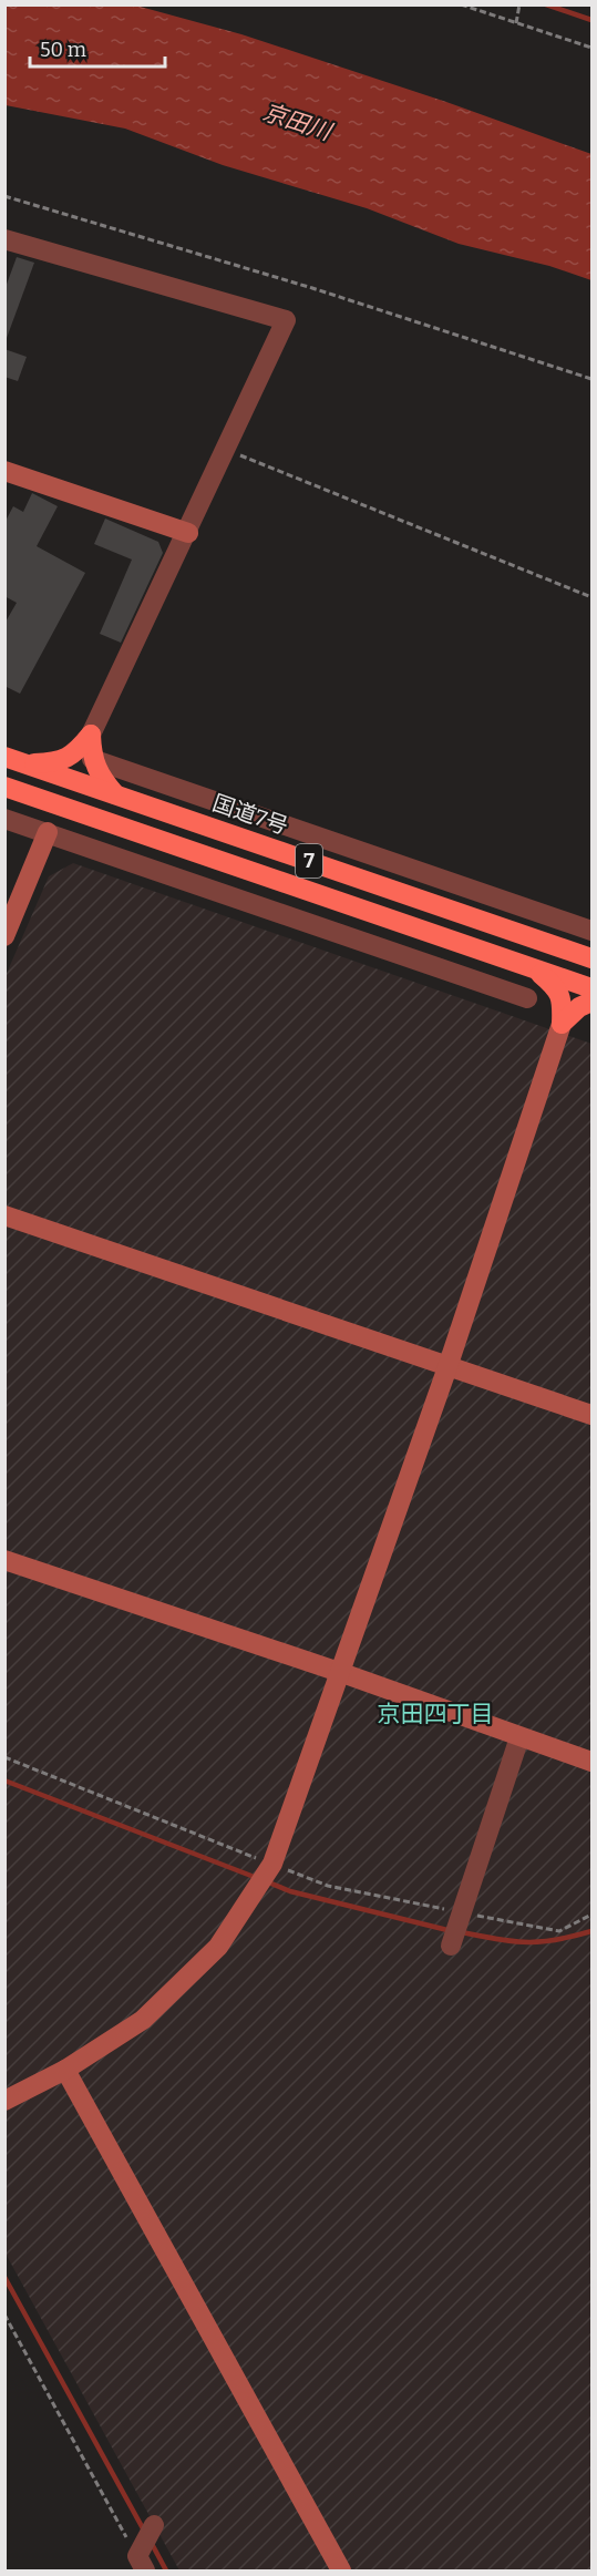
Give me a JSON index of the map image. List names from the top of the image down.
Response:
{
  "streets": {
    "highway": ["国道7号", "7"]
  },
  "districts": ["京田四丁目"],
  "water": ["京田川"],
  "scale_bar": "50 m"
}
